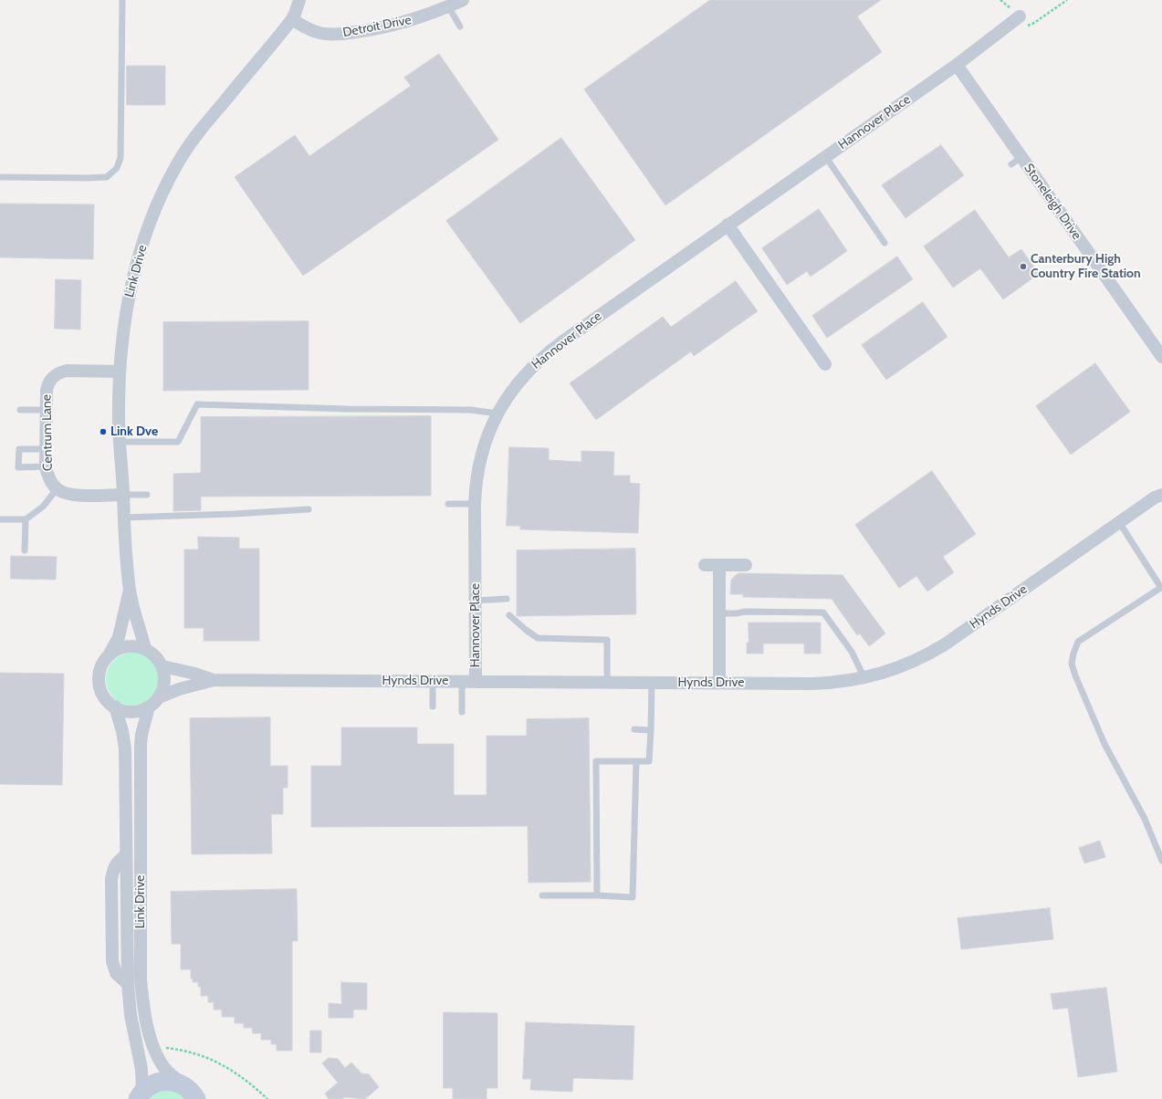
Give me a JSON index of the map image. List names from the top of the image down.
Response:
{
  "streets": {
    "street": [
      "Detroit Drive",
      "Hannover Place",
      "Stoneleigh Drive",
      "Link Drive",
      "Centrum Lane",
      "Hynds Drive"
    ]
  },
  "crossings": [
    ["Detroit Drive", "Link Drive"],
    ["Hannover Place", "Stoneleigh Drive"],
    ["Hannover Place", "Hynds Drive"],
    ["Link Drive", "Centrum Lane"],
    ["Link Drive", "Hynds Drive"]
  ],
  "places": ["Canterbury High Country Fire Station", "Link Dve"]
}
